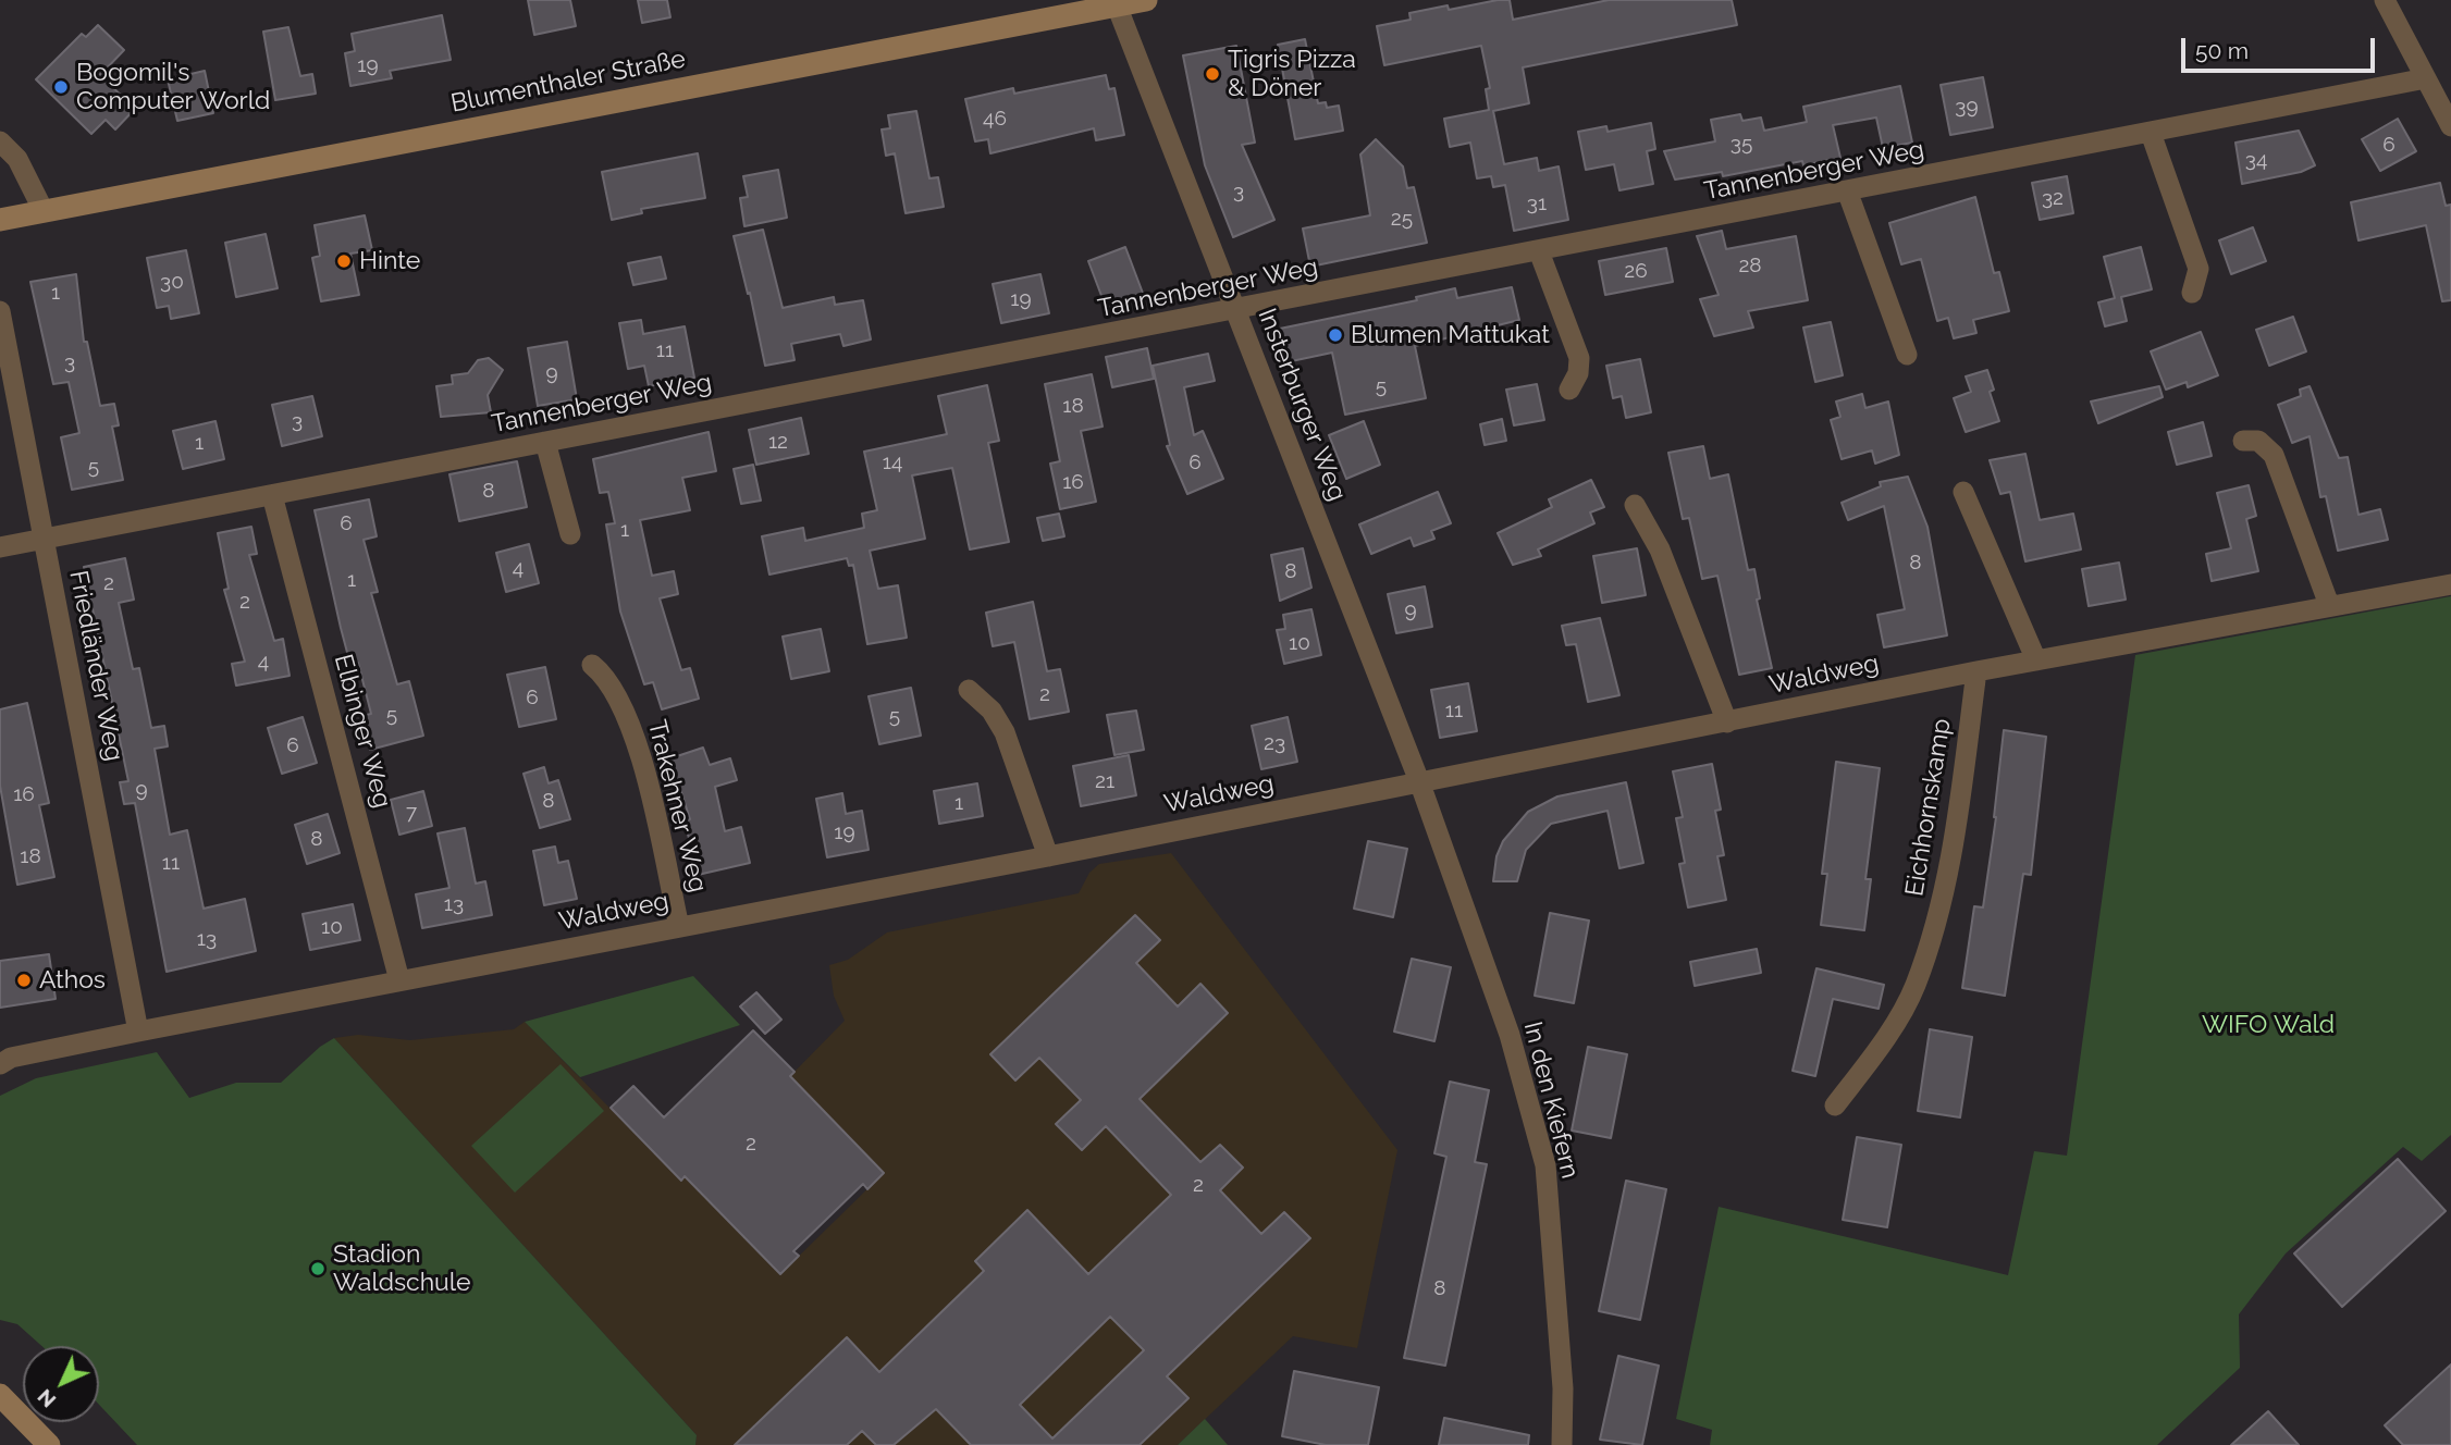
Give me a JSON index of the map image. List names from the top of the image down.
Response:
{
  "streets": {
    "main road": ["Blumenthaler Straße"],
    "street": [
      "Tannenberger Weg",
      "Insterburger Weg",
      "Friedländer Weg",
      "Waldweg",
      "Elbinger Weg",
      "Trakehner Weg",
      "Eichhornskamp",
      "In den Kiefern"
    ]
  },
  "crossings": [
    ["Blumenthaler Straße", "Insterburger Weg"],
    ["Tannenberger Weg", "Insterburger Weg"],
    ["Tannenberger Weg", "Friedländer Weg"],
    ["Tannenberger Weg", "Elbinger Weg"],
    ["Insterburger Weg", "Waldweg"],
    ["Insterburger Weg", "In den Kiefern"],
    ["Friedländer Weg", "Waldweg"],
    ["Waldweg", "Elbinger Weg"],
    ["Waldweg", "Trakehner Weg"],
    ["Waldweg", "Eichhornskamp"],
    ["Waldweg", "In den Kiefern"]
  ],
  "parks": ["WIFO Wald"],
  "places": [
    "Tigris Pizza & Döner",
    "Bogomil's Computer World",
    "Hinte",
    "Blumen Mattukat",
    "Athos",
    "Stadion Waldschule"
  ],
  "house_numbers": [
    "19",
    "39",
    "46",
    "35",
    "6",
    "34",
    "3",
    "32",
    "31",
    "25",
    "28",
    "26",
    "30",
    "1",
    "19",
    "11",
    "3",
    "9",
    "5",
    "18",
    "3",
    "12",
    "1",
    "14",
    "6",
    "5",
    "16",
    "8",
    "6",
    "1",
    "8",
    "4",
    "8",
    "1",
    "2",
    "2",
    "9",
    "10",
    "4",
    "2",
    "6",
    "11",
    "5",
    "5",
    "23",
    "6",
    "21",
    "9",
    "16",
    "8",
    "1",
    "7",
    "19",
    "8",
    "18",
    "11",
    "13",
    "10",
    "13",
    "2",
    "2",
    "8"
  ],
  "scale_bar": "50 m",
  "north": "bottom left"
}
